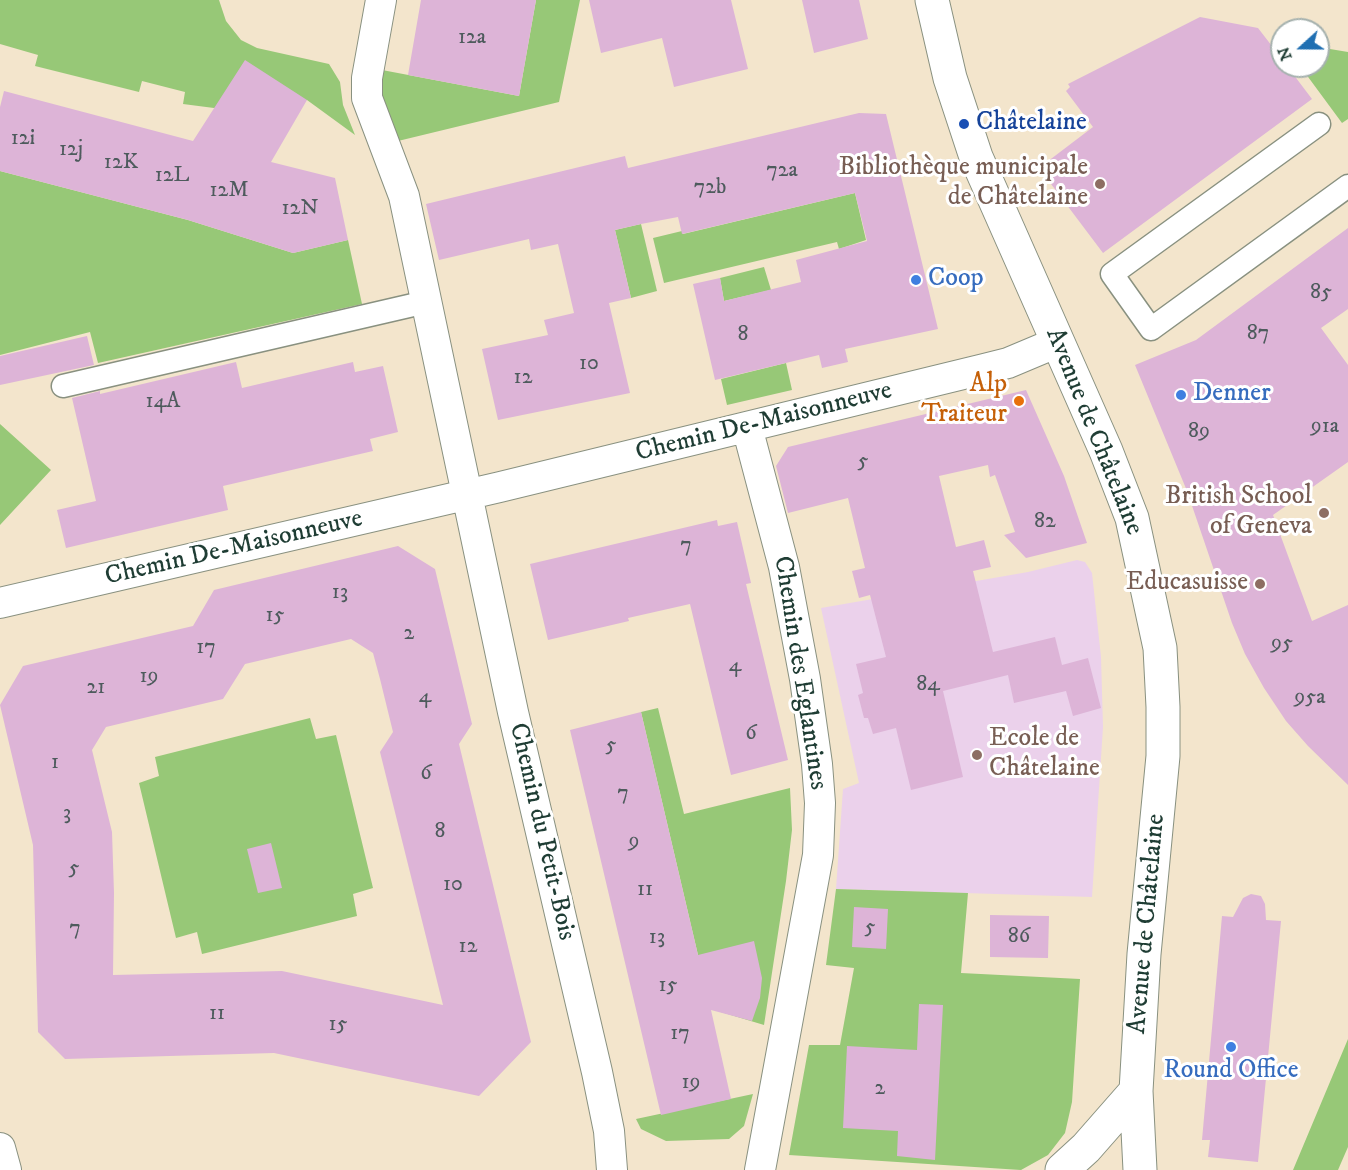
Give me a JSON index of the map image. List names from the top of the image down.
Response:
{
  "streets": {
    "main road": ["Avenue de Châtelaine"],
    "street": ["Chemin De-Maisonneuve", "Chemin des Eglantines", "Chemin du Petit-Bois"]
  },
  "crossings": [
    ["Chemin De-Maisonneuve", "Avenue de Châtelaine"],
    ["Chemin De-Maisonneuve", "Chemin des Eglantines"],
    ["Chemin De-Maisonneuve", "Chemin du Petit-Bois"]
  ],
  "places": [
    "Châtelaine",
    "Bibliothèque municipale de Châtelaine",
    "Coop",
    "Denner",
    "Alp Traiteur",
    "British School of Geneva",
    "Educasuisse",
    "Ecole de Châtelaine",
    "Round Office"
  ],
  "house_numbers": [
    "12a",
    "12i",
    "12j",
    "12K",
    "72a",
    "12L",
    "72b",
    "12M",
    "12N",
    "85",
    "87",
    "8",
    "10",
    "12",
    "14A",
    "91a",
    "89",
    "5",
    "82",
    "7",
    "13",
    "15",
    "2",
    "95",
    "17",
    "4",
    "19",
    "84",
    "21",
    "4",
    "95a",
    "6",
    "5",
    "1",
    "6",
    "7",
    "3",
    "8",
    "9",
    "5",
    "10",
    "11",
    "5",
    "7",
    "86",
    "13",
    "12",
    "15",
    "11",
    "15",
    "17",
    "19",
    "2"
  ],
  "north": "left"
}
